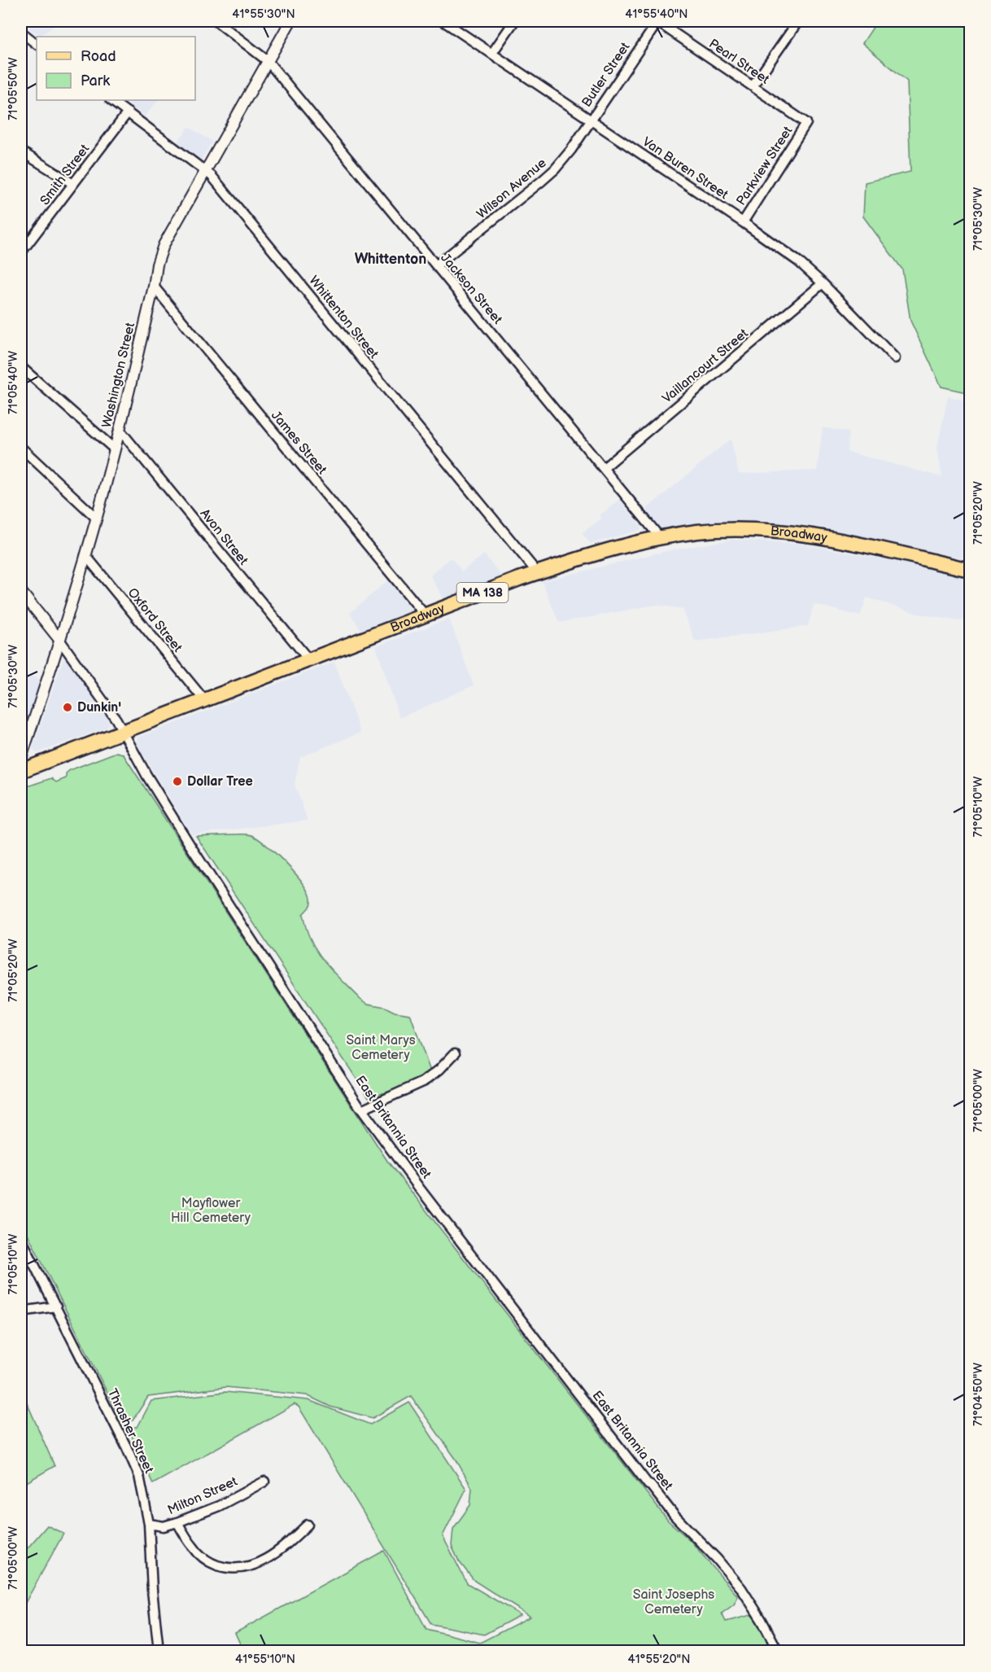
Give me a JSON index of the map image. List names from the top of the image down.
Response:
{
  "streets": {
    "main road": ["Broadway", "MA 138"],
    "street": [
      "Pearl Street",
      "Butler Street",
      "Parkview Street",
      "Van Buren Street",
      "Smith Street",
      "Wilson Avenue",
      "Jackson Street",
      "Whittenton Street",
      "Vaillancourt Street",
      "Washington Street",
      "James Street",
      "Avon Street",
      "Oxford Street",
      "East Britannia Street",
      "Thrasher Street",
      "Milton Street"
    ]
  },
  "crossings": [
    ["Pearl Street", "Butler Street"],
    ["Pearl Street", "Parkview Street"],
    ["Butler Street", "Van Buren Street"],
    ["Butler Street", "Wilson Avenue"],
    ["Parkview Street", "Van Buren Street"],
    ["Van Buren Street", "Wilson Avenue"],
    ["Van Buren Street", "Vaillancourt Street"],
    ["Smith Street", "Whittenton Street"],
    ["Wilson Avenue", "Jackson Street"],
    ["Jackson Street", "Vaillancourt Street"],
    ["Jackson Street", "Washington Street"],
    ["Jackson Street", "Broadway"],
    ["Whittenton Street", "Washington Street"],
    ["Whittenton Street", "Broadway"],
    ["Washington Street", "James Street"],
    ["Washington Street", "Avon Street"],
    ["Washington Street", "Oxford Street"],
    ["Washington Street", "East Britannia Street"],
    ["James Street", "Broadway"],
    ["Broadway", "Avon Street"],
    ["Broadway", "Oxford Street"],
    ["Broadway", "East Britannia Street"],
    ["Thrasher Street", "Milton Street"]
  ],
  "districts": ["Whittenton"],
  "parks": ["Saint Marys Cemetery", "Mayflower Hill Cemetery", "Saint Josephs Cemetery"],
  "places": ["Dunkin'", "Dollar Tree"],
  "legend": ["Road", "Park"],
  "coordinates": [
    "41°55'30\"N",
    "41°55'40\"N",
    "71°05'50\"W",
    "71°05'30\"W",
    "71°05'40\"W",
    "71°05'20\"W",
    "71°05'10\"W",
    "71°05'00\"W",
    "71°04'50\"W",
    "41°55'10\"N",
    "41°55'20\"N"
  ]
}
